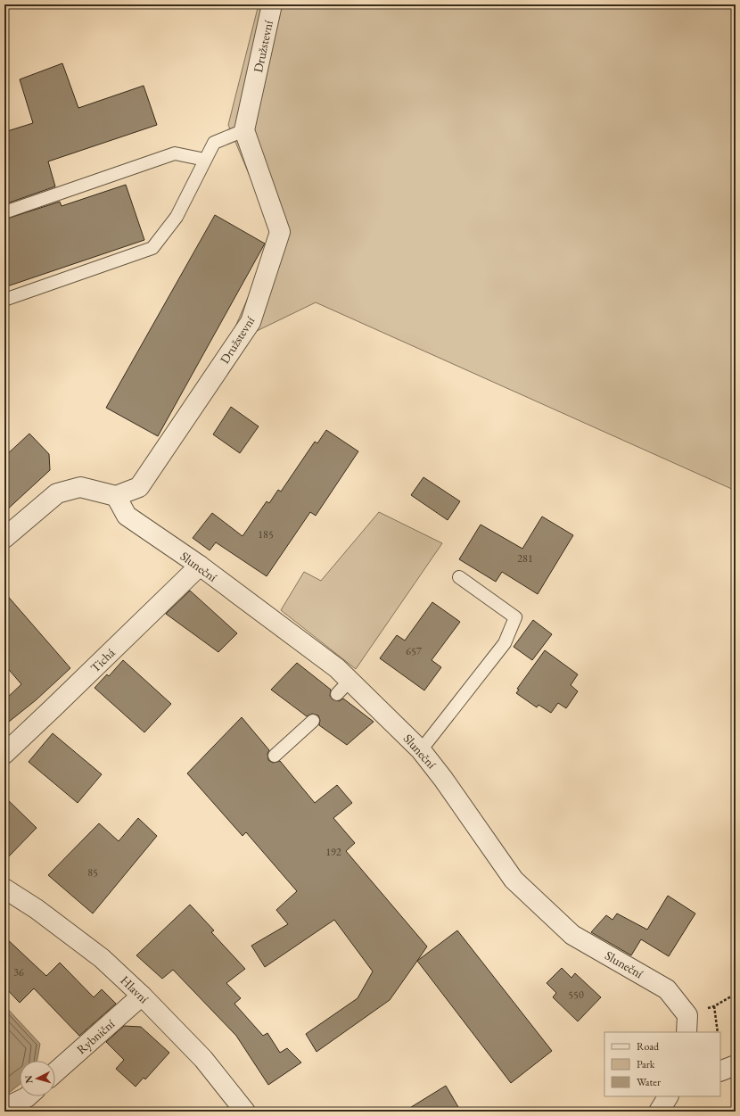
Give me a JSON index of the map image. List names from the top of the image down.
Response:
{
  "streets": {
    "street": [
      "Družstevní",
      "Sluneční",
      "Tichá",
      "Hlavní",
      "Rybniční"
    ]
  },
  "crossings": [
    ["Družstevní", "Sluneční"],
    ["Sluneční", "Tichá"],
    ["Hlavní", "Rybniční"]
  ],
  "house_numbers": [
    "185",
    "281",
    "657",
    "192",
    "85",
    "36",
    "550"
  ],
  "legend": ["Road", "Park", "Water"],
  "north": "left"
}
